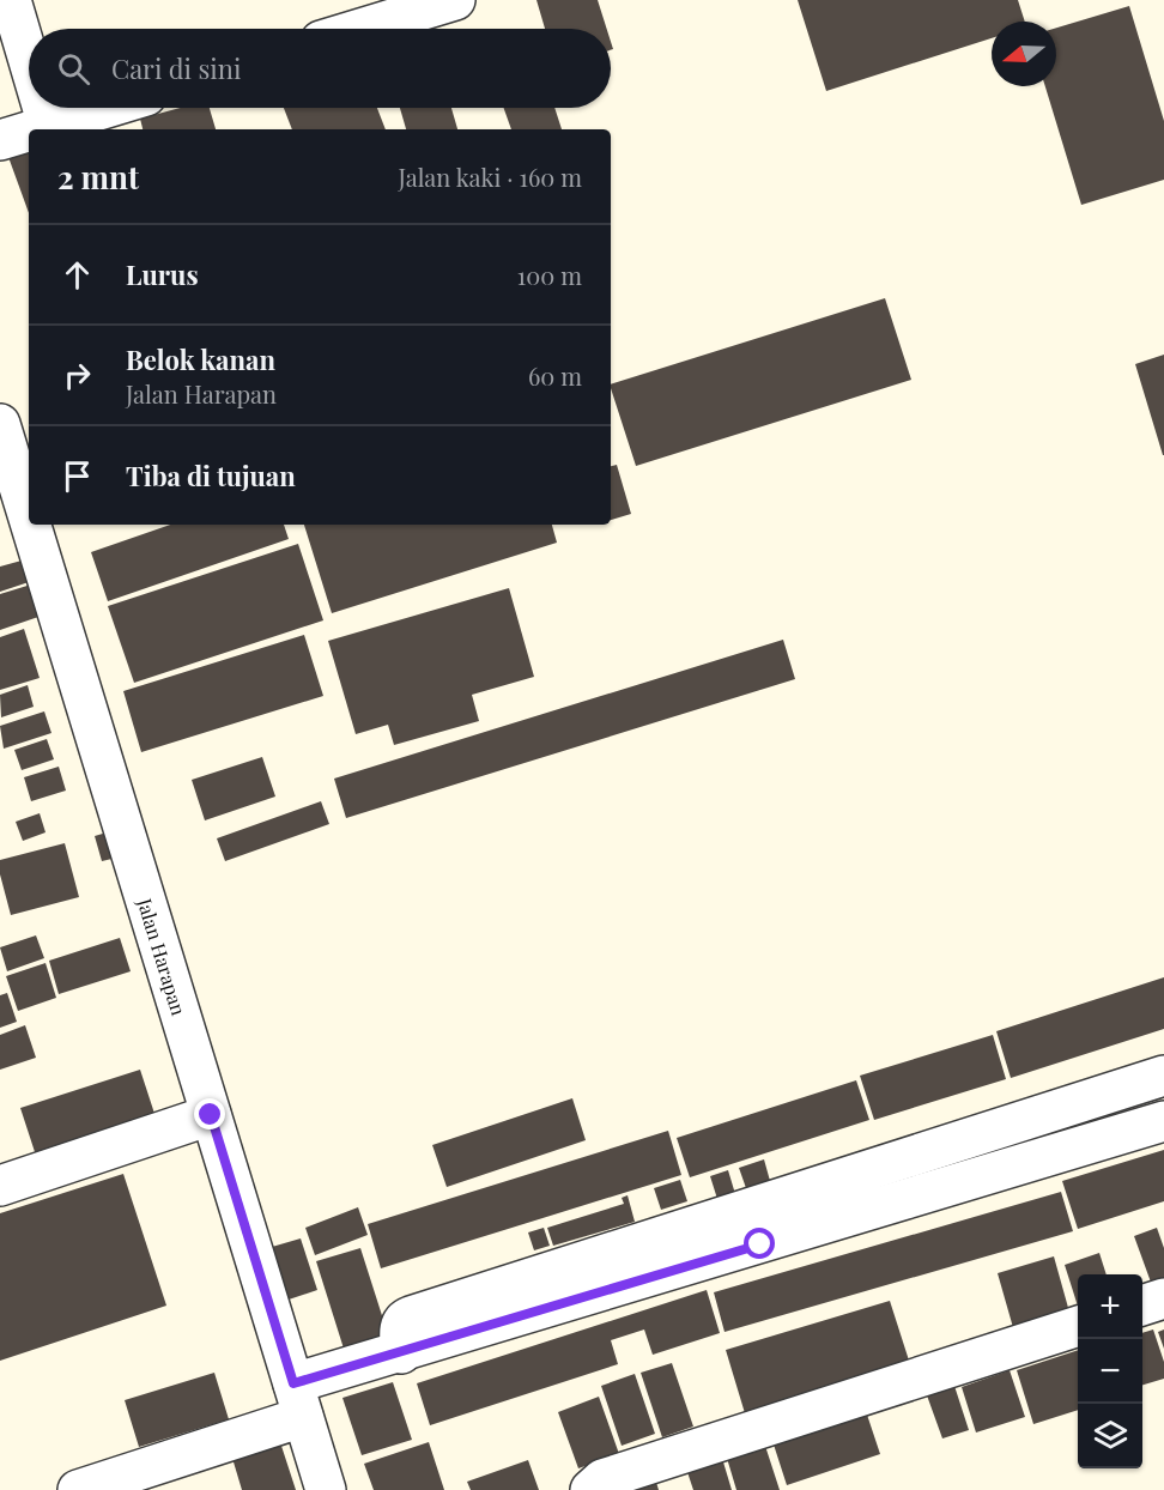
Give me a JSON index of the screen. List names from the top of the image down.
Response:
{
  "streets": {
    "street": ["Jalan Harapan"]
  },
  "north": "left",
  "page": {
    "search": "Cari di sini",
    "heading": ["2 mnt", "Jalan kaki · 160 m"],
    "list": [
      ["Lurus", "100 m"],
      ["Belok kanan", "Jalan Harapan", "60 m"],
      "Tiba di tujuan"
    ],
    "map_buttons": ["+", "−"]
  }
}
